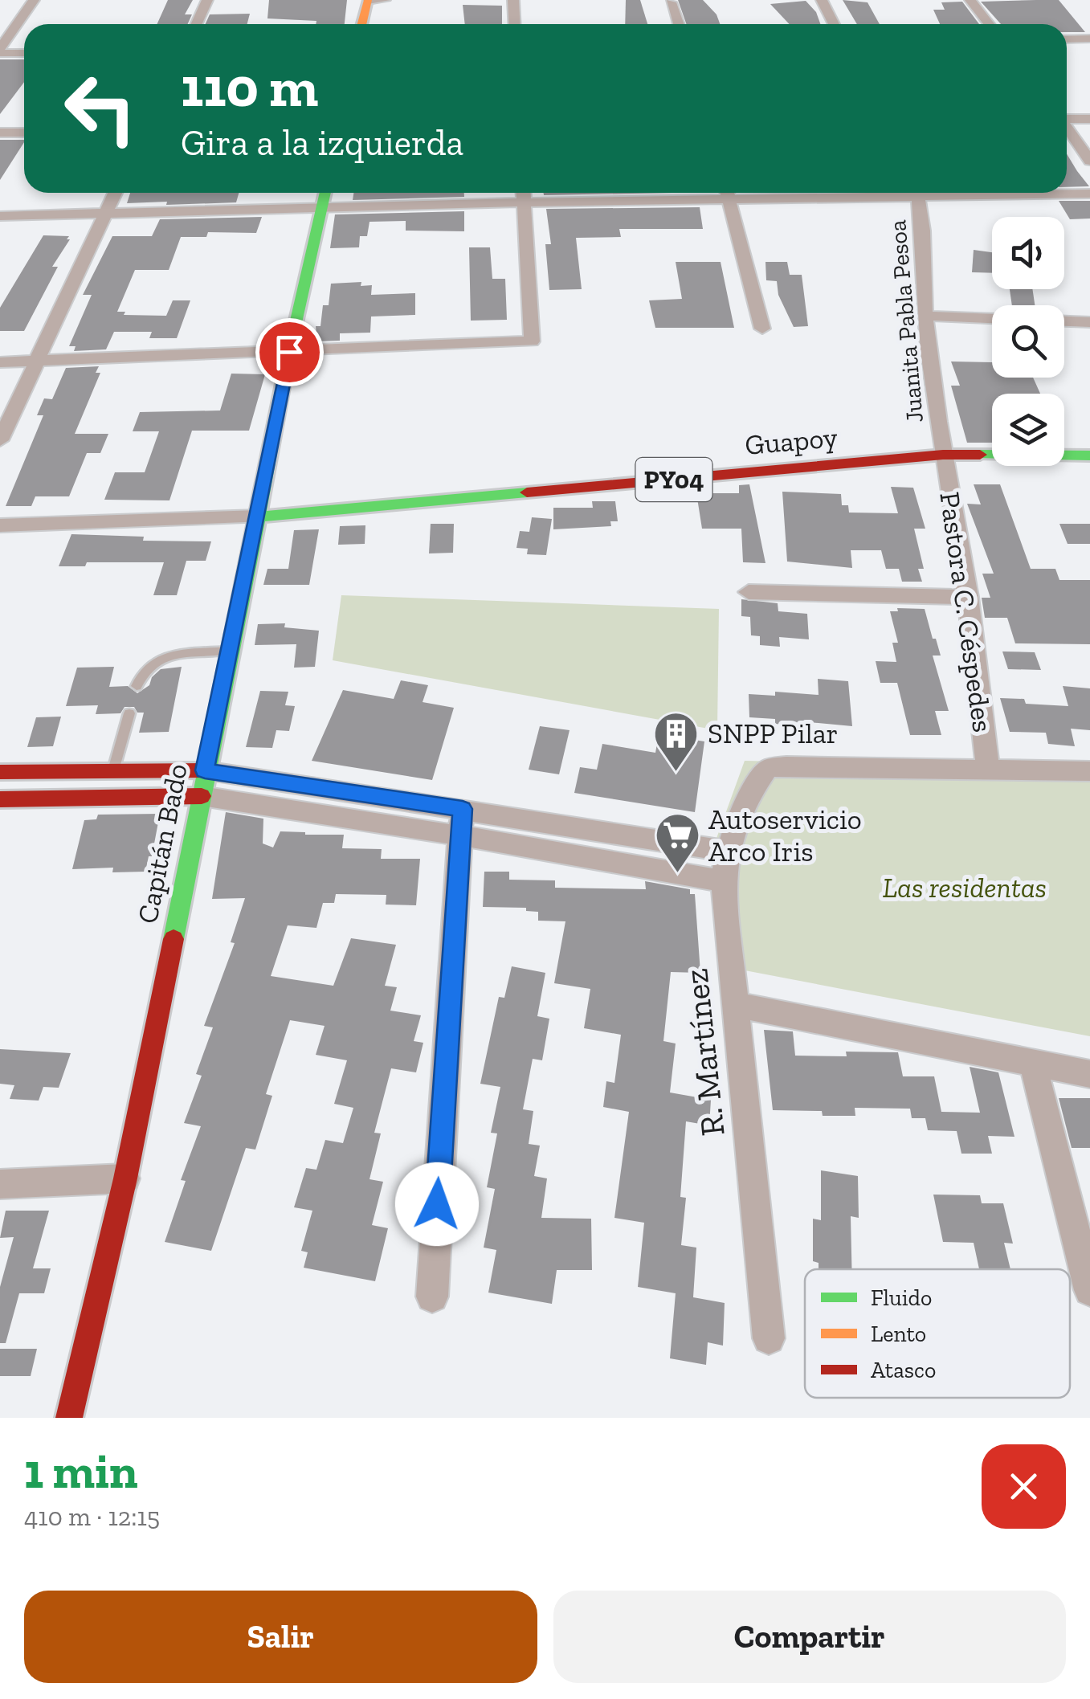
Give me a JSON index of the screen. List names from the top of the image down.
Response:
{
  "streets": {
    "main road": ["Guapoy", "PY04", "Capitán Bado"],
    "street": ["Juanita Pabla Pesoa", "Pastora C. Céspedes", "R. Martínez"]
  },
  "crossings": [
    ["Juanita Pabla Pesoa", "Guapoy"],
    ["Juanita Pabla Pesoa", "Pastora C. Céspedes"],
    ["Guapoy", "Pastora C. Céspedes"],
    ["Guapoy", "Capitán Bado"],
    ["Pastora C. Céspedes", "R. Martínez"]
  ],
  "parks": ["Las residentas"],
  "places": {
    "building": ["SNPP Pilar"],
    "supermarket": ["Autoservicio Arco Iris"]
  },
  "legend": ["Fluido", "Lento", "Atasco"],
  "page": {
    "turn": ["110 m", "Gira a la izquierda"],
    "heading": ["1 min", "410 m · 12:15"],
    "buttons": ["Salir", "Compartir"]
  }
}
